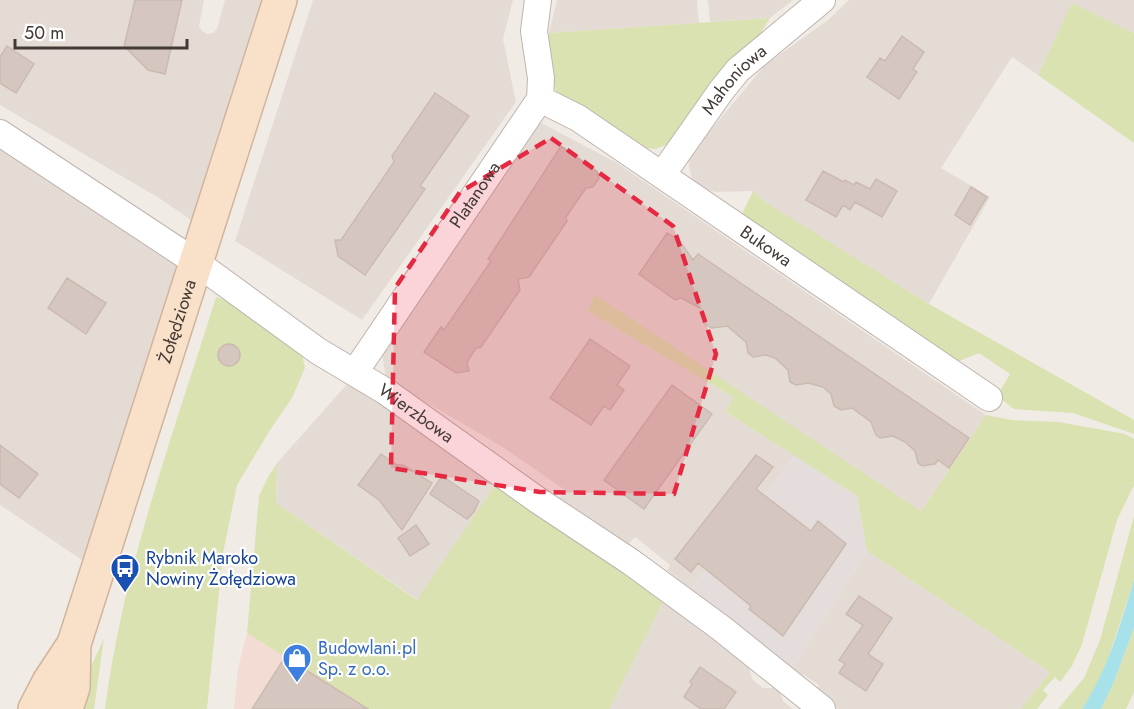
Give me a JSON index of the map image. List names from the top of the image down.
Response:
{
  "streets": {
    "street": [
      "Mahoniowa",
      "Platanowa",
      "Bukowa",
      "Żołędziowa",
      "Wierzbowa"
    ]
  },
  "crossings": [
    ["Mahoniowa", "Bukowa"],
    ["Platanowa", "Bukowa"],
    ["Platanowa", "Wierzbowa"],
    ["Żołędziowa", "Wierzbowa"]
  ],
  "places": {
    "bus stop": ["Rybnik Maroko Nowiny Żołędziowa"],
    "shop": ["Budowlani.pl Sp. z o.o."]
  },
  "scale_bar": "50 m"
}
